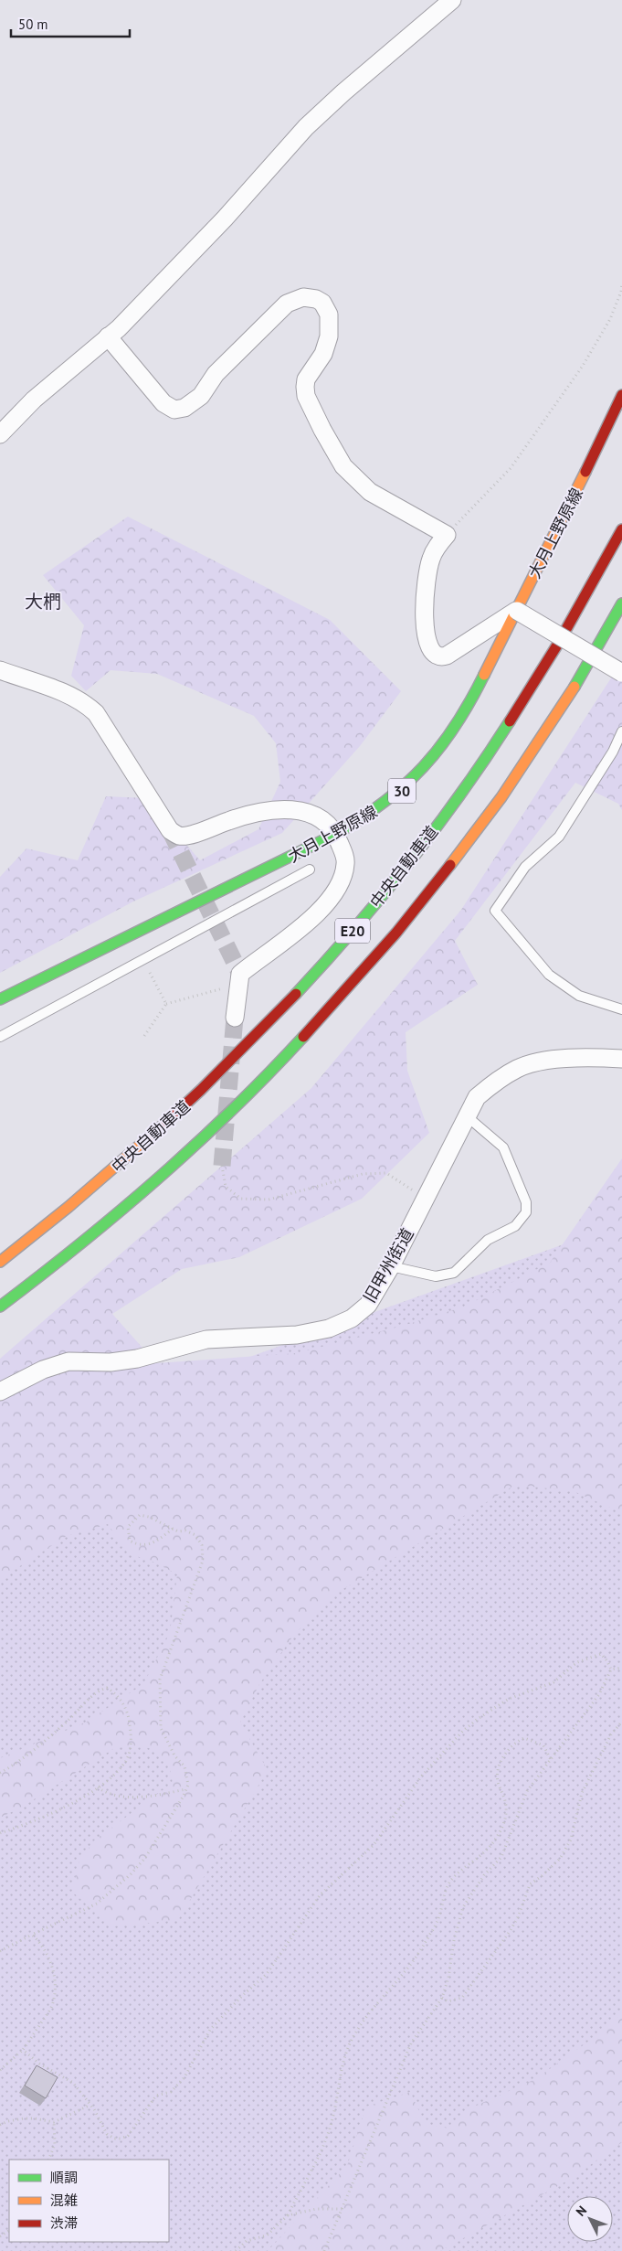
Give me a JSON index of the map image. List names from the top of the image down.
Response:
{
  "streets": {
    "main road": [
      "大月上野原線",
      "30",
      "中央自動車道",
      "E20"
    ],
    "street": ["旧甲州街道"]
  },
  "districts": ["大椚"],
  "legend": ["順調", "混雑", "渋滞"],
  "scale_bar": "50 m",
  "north": "top left"
}
